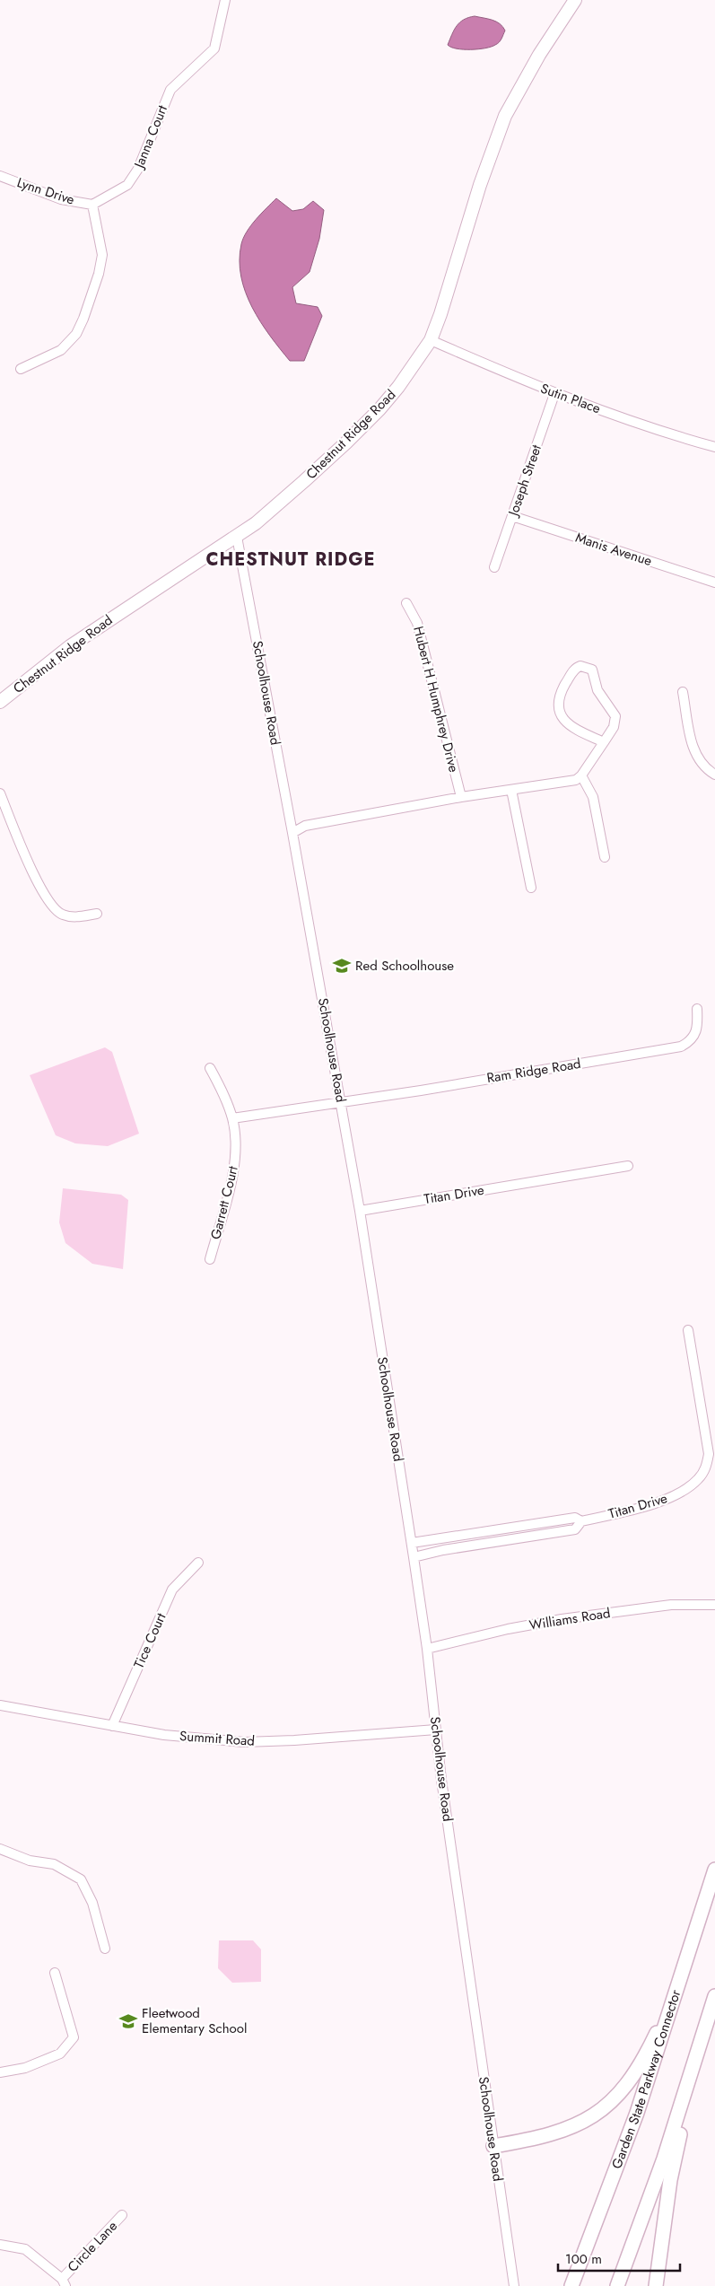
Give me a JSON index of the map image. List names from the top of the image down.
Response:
{
  "streets": {
    "highway": ["Garden State Parkway Connector"],
    "main road": ["Chestnut Ridge Road"],
    "street": [
      "Janna Court",
      "Lynn Drive",
      "Sutin Place",
      "Joseph Street",
      "Manis Avenue",
      "Schoolhouse Road",
      "Hubert H Humphrey Drive",
      "Ram Ridge Road",
      "Titan Drive",
      "Garrett Court",
      "Williams Road",
      "Tice Court",
      "Summit Road",
      "Circle Lane"
    ]
  },
  "crossings": [
    ["Janna Court", "Lynn Drive"],
    ["Sutin Place", "Chestnut Ridge Road"],
    ["Sutin Place", "Joseph Street"],
    ["Chestnut Ridge Road", "Schoolhouse Road"],
    ["Joseph Street", "Manis Avenue"],
    ["Schoolhouse Road", "Ram Ridge Road"],
    ["Schoolhouse Road", "Titan Drive"],
    ["Schoolhouse Road", "Williams Road"],
    ["Schoolhouse Road", "Summit Road"],
    ["Tice Court", "Summit Road"]
  ],
  "districts": ["CHESTNUT RIDGE"],
  "places": {
    "school or university": ["Red Schoolhouse", "Fleetwood Elementary School"]
  },
  "scale_bar": "100 m"
}
